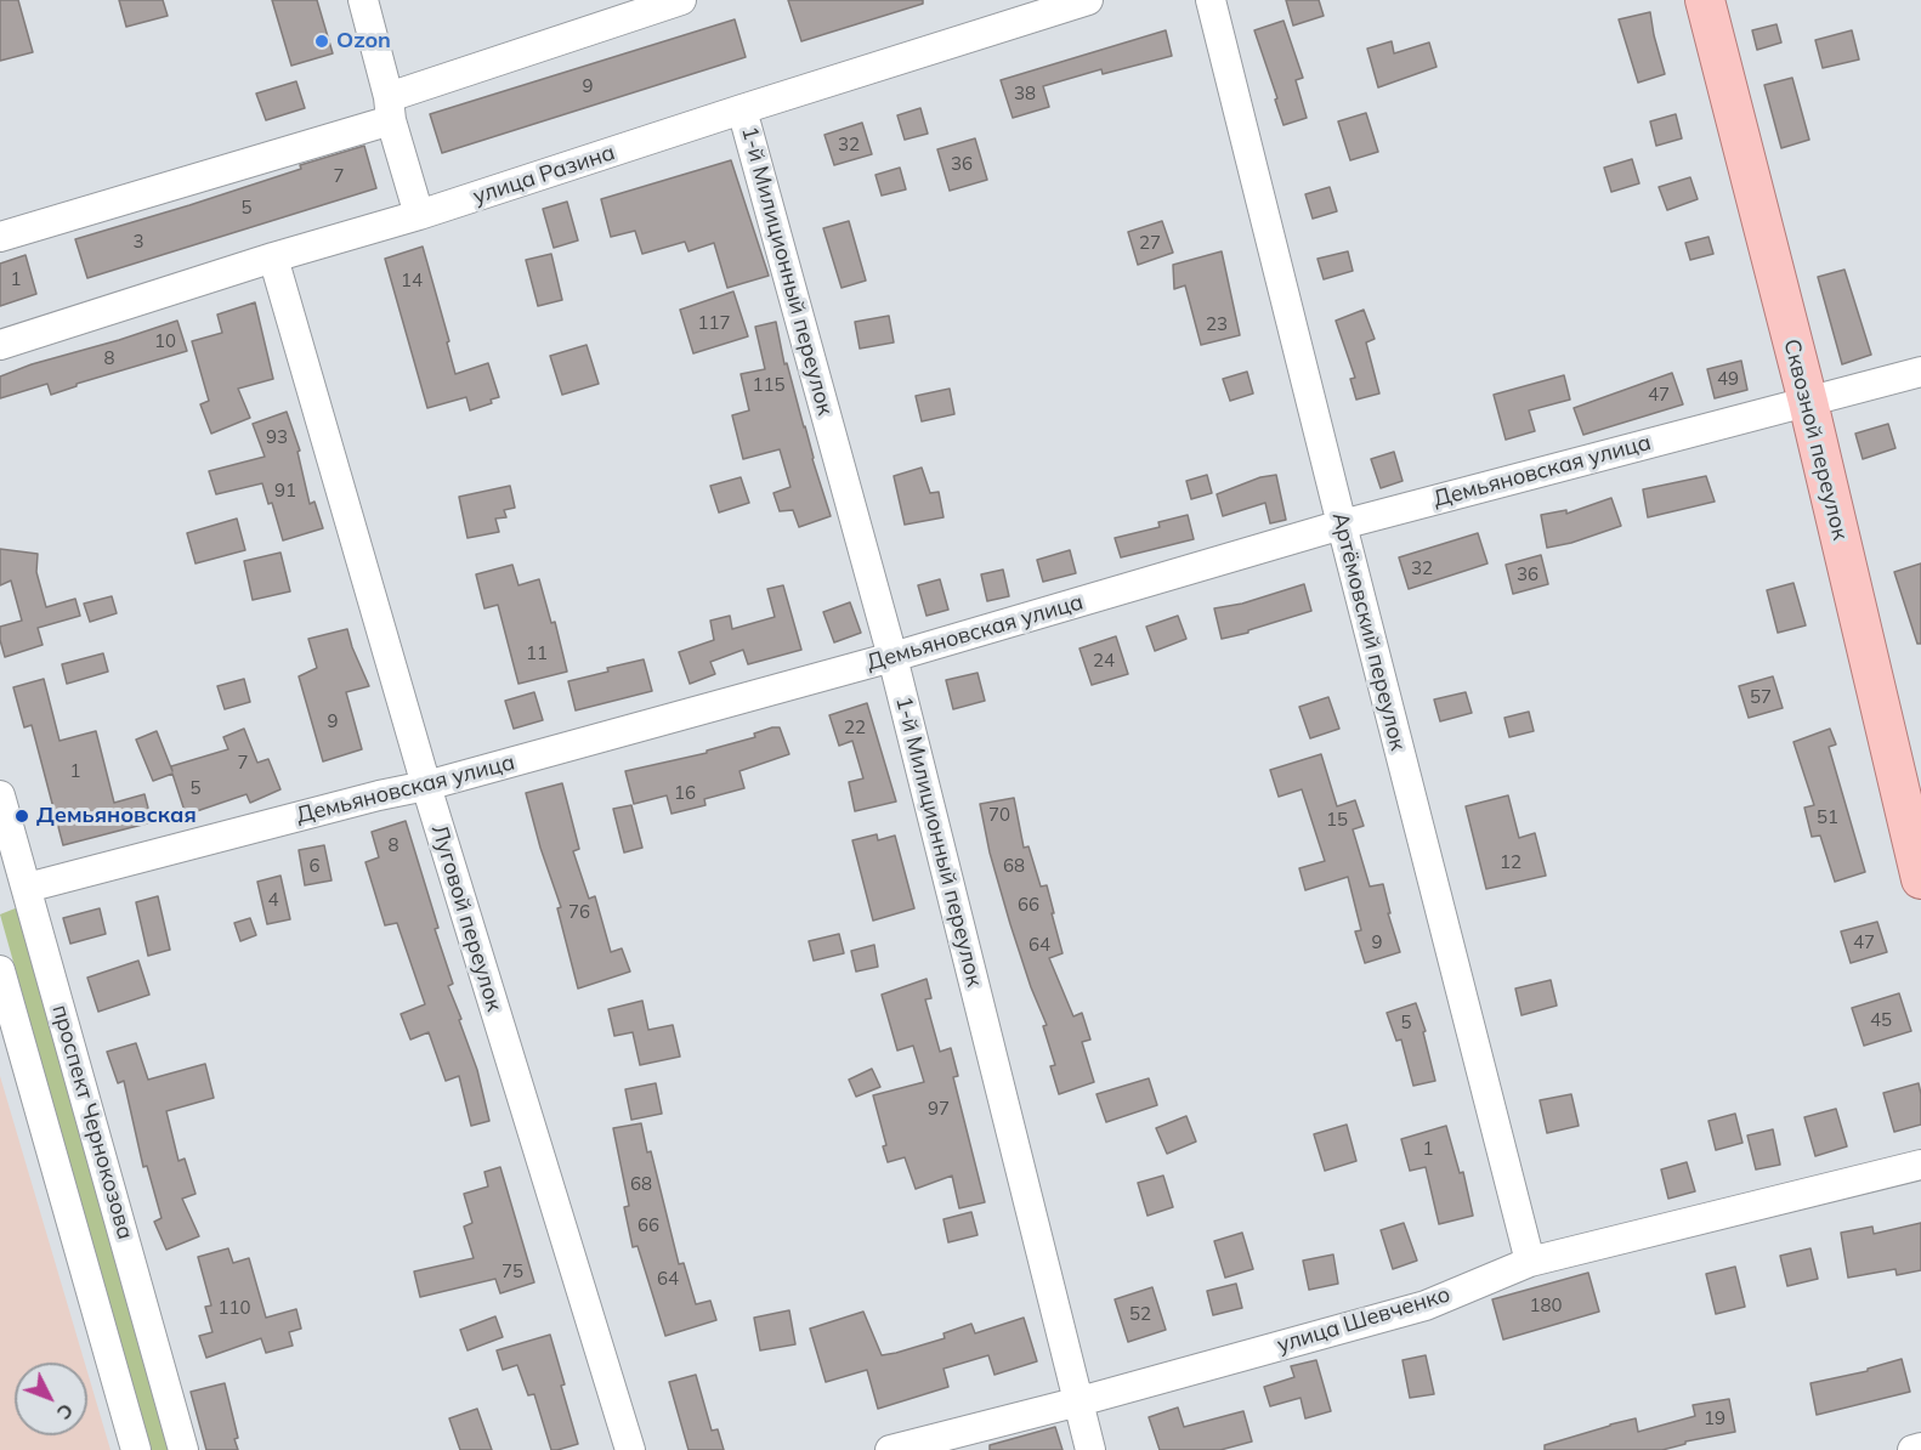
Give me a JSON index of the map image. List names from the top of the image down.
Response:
{
  "streets": {
    "main road": ["Сквозной переулок"],
    "street": [
      "улица Разина",
      "1-й Милиционный переулок",
      "Демьяновская улица",
      "Артёмовский переулок",
      "Луговой переулок",
      "проспект Чернокозова",
      "улица Шевченко"
    ]
  },
  "crossings": [
    ["улица Разина", "1-й Милиционный переулок"],
    ["улица Разина", "Луговой переулок"],
    ["1-й Милиционный переулок", "Демьяновская улица"],
    ["1-й Милиционный переулок", "улица Шевченко"],
    ["Сквозной переулок", "Демьяновская улица"],
    ["Демьяновская улица", "Артёмовский переулок"],
    ["Демьяновская улица", "Луговой переулок"],
    ["Демьяновская улица", "проспект Чернокозова"],
    ["Артёмовский переулок", "улица Шевченко"]
  ],
  "places": ["Ozon", "Демьяновская"],
  "house_numbers": [
    "9",
    "38",
    "32",
    "36",
    "7",
    "5",
    "3",
    "27",
    "1",
    "14",
    "117",
    "23",
    "10",
    "8",
    "49",
    "115",
    "47",
    "93",
    "91",
    "32",
    "36",
    "11",
    "24",
    "57",
    "9",
    "22",
    "7",
    "1",
    "5",
    "16",
    "70",
    "51",
    "15",
    "8",
    "12",
    "6",
    "68",
    "4",
    "66",
    "76",
    "9",
    "47",
    "64",
    "45",
    "5",
    "97",
    "1",
    "68",
    "66",
    "75",
    "64",
    "180",
    "110",
    "52",
    "19"
  ],
  "north": "bottom right"
}
